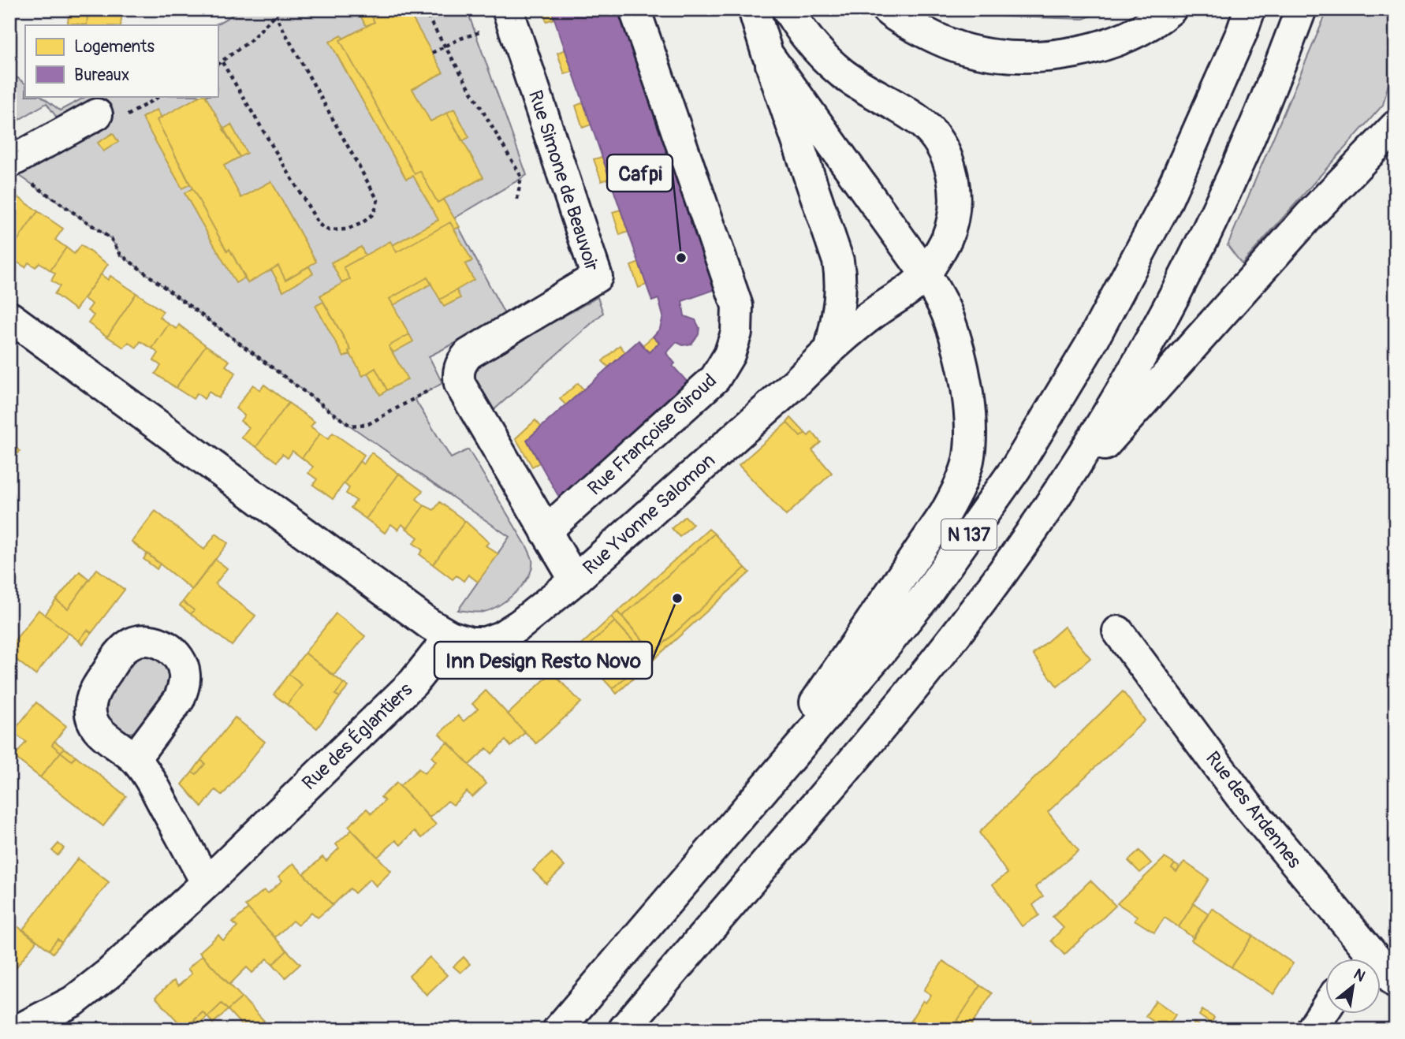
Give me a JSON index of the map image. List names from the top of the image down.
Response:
{
  "streets": {
    "main road": [
      "Rue Simone de Beauvoir",
      "Rue Françoise Giroud",
      "Rue Yvonne Salomon",
      "N 137",
      "Rue des Églantiers",
      "Rue des Ardennes"
    ]
  },
  "crossings": [
    ["Rue Yvonne Salomon", "Rue des Églantiers"]
  ],
  "places": ["Cafpi", "Inn Design Resto Novo"],
  "legend": ["Logements", "Bureaux"],
  "north": "top right"
}
